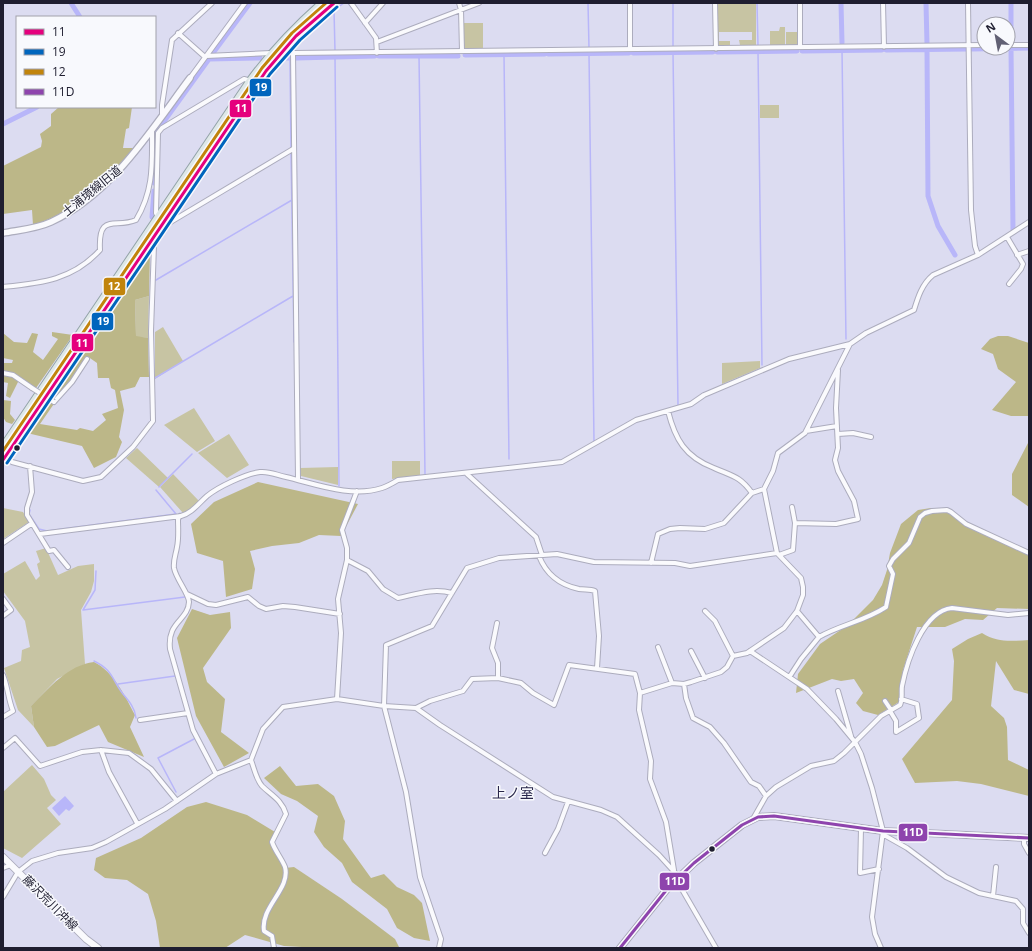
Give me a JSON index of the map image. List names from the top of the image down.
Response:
{
  "streets": {
    "main road": ["藤沢荒川沖線"],
    "street": ["土浦境線旧道"]
  },
  "districts": ["上ノ室"],
  "lines": [
    "transit line 11",
    "transit line 12",
    "transit line 19",
    "transit line 11D"
  ],
  "legend": [
    "11",
    "19",
    "12",
    "11D"
  ],
  "north": "top left"
}
